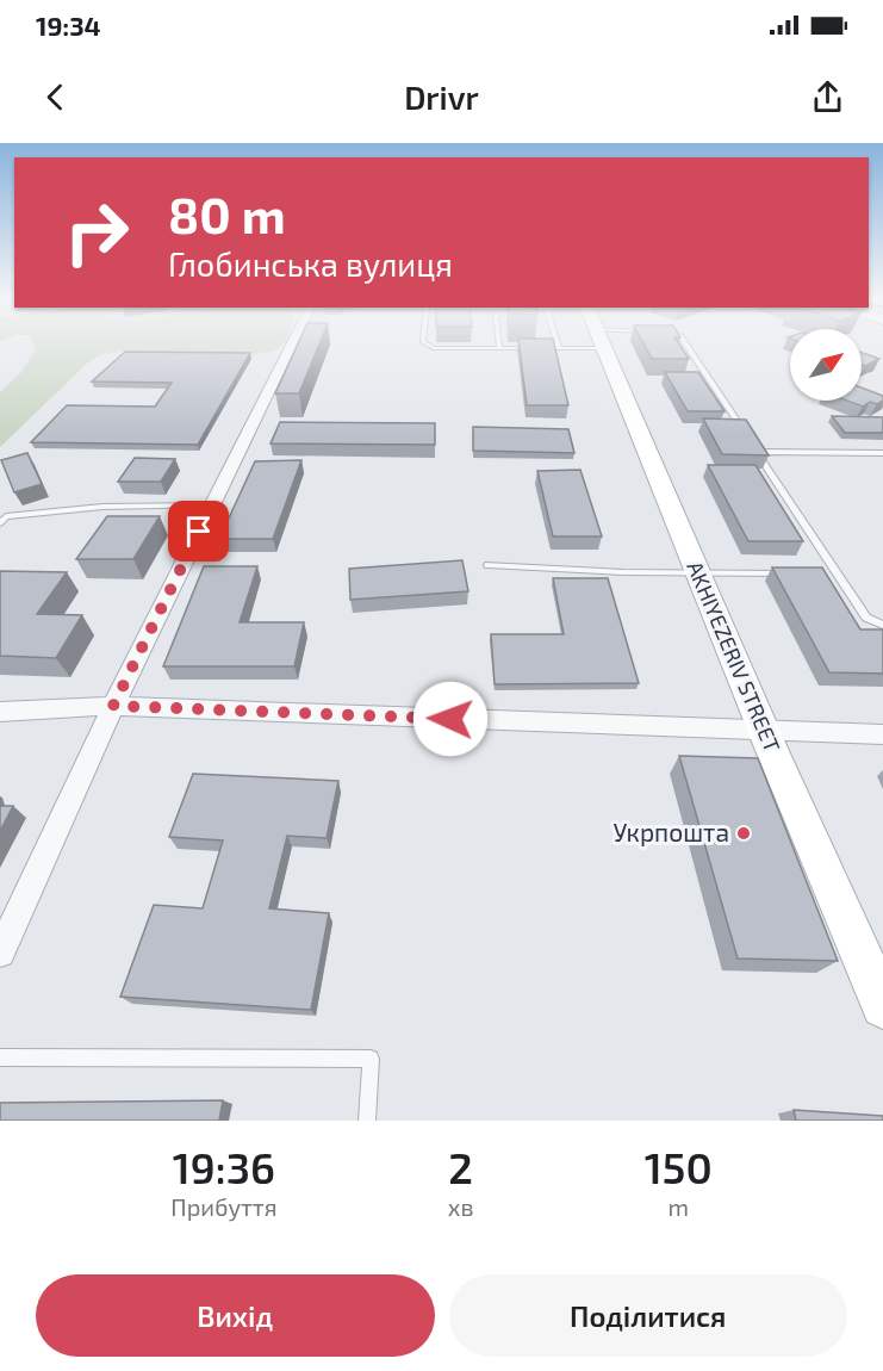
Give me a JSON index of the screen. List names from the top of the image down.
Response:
{
  "streets": {
    "main road": ["AKHIYEZERIV STREET"]
  },
  "places": ["Укрпошта"],
  "north": "top right",
  "page": {
    "status": "19:34",
    "header": "Drivr",
    "turn": ["80 m", "Глобинська вулиця"],
    "eta": [
      "19:36",
      "Прибуття",
      "2",
      "хв",
      "150",
      "m"
    ],
    "buttons": ["Вихід", "Поділитися"]
  }
}
